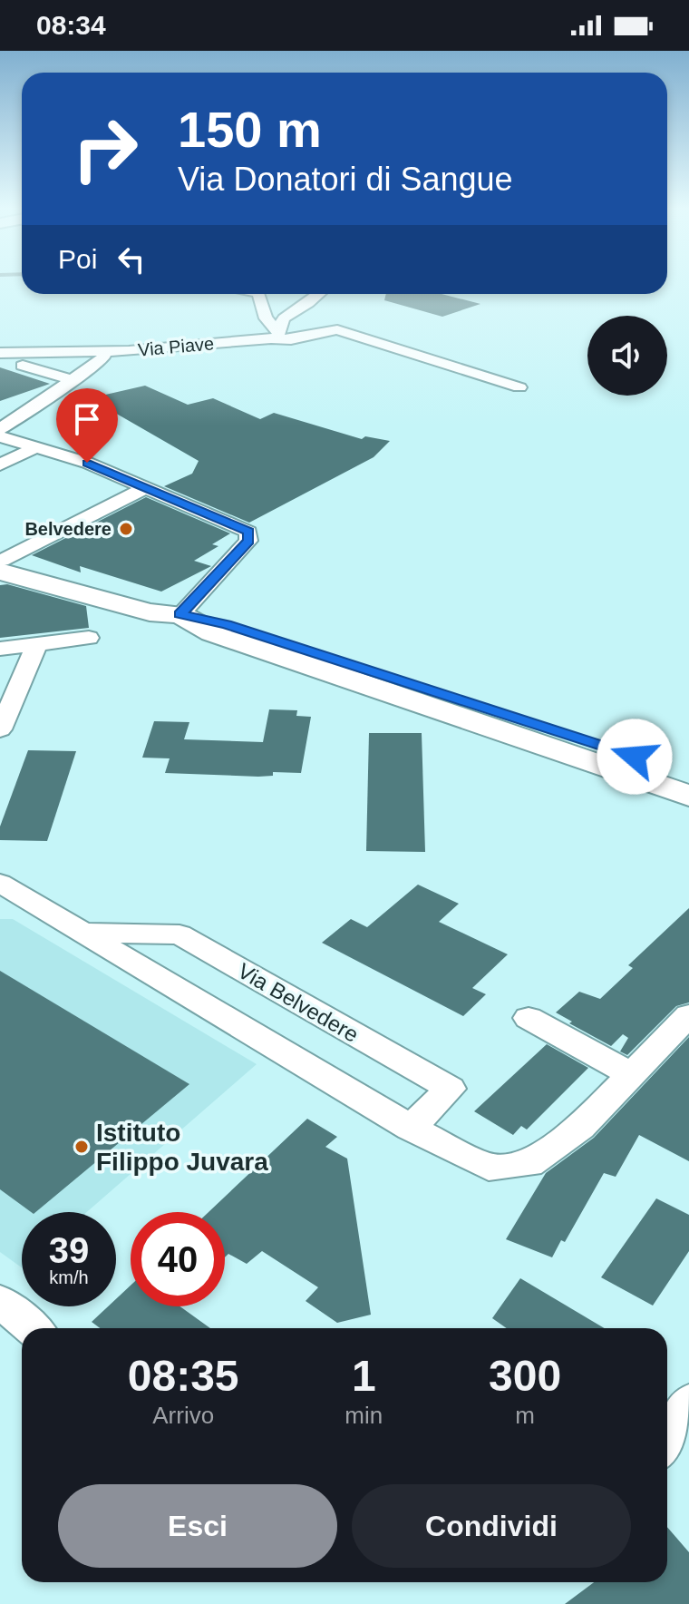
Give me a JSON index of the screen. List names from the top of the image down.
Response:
{
  "streets": {
    "street": ["Via Piave", "Via Belvedere"]
  },
  "places": ["Belvedere", "Istituto Filippo Juvara"],
  "page": {
    "status": "08:34",
    "turn": ["150 m", "Via Donatori di Sangue"],
    "then": "Poi",
    "speed": "39 km/h",
    "limit": "40",
    "eta": [
      "08:35",
      "Arrivo",
      "1",
      "min",
      "300",
      "m"
    ],
    "buttons": ["Esci", "Condividi"]
  }
}
